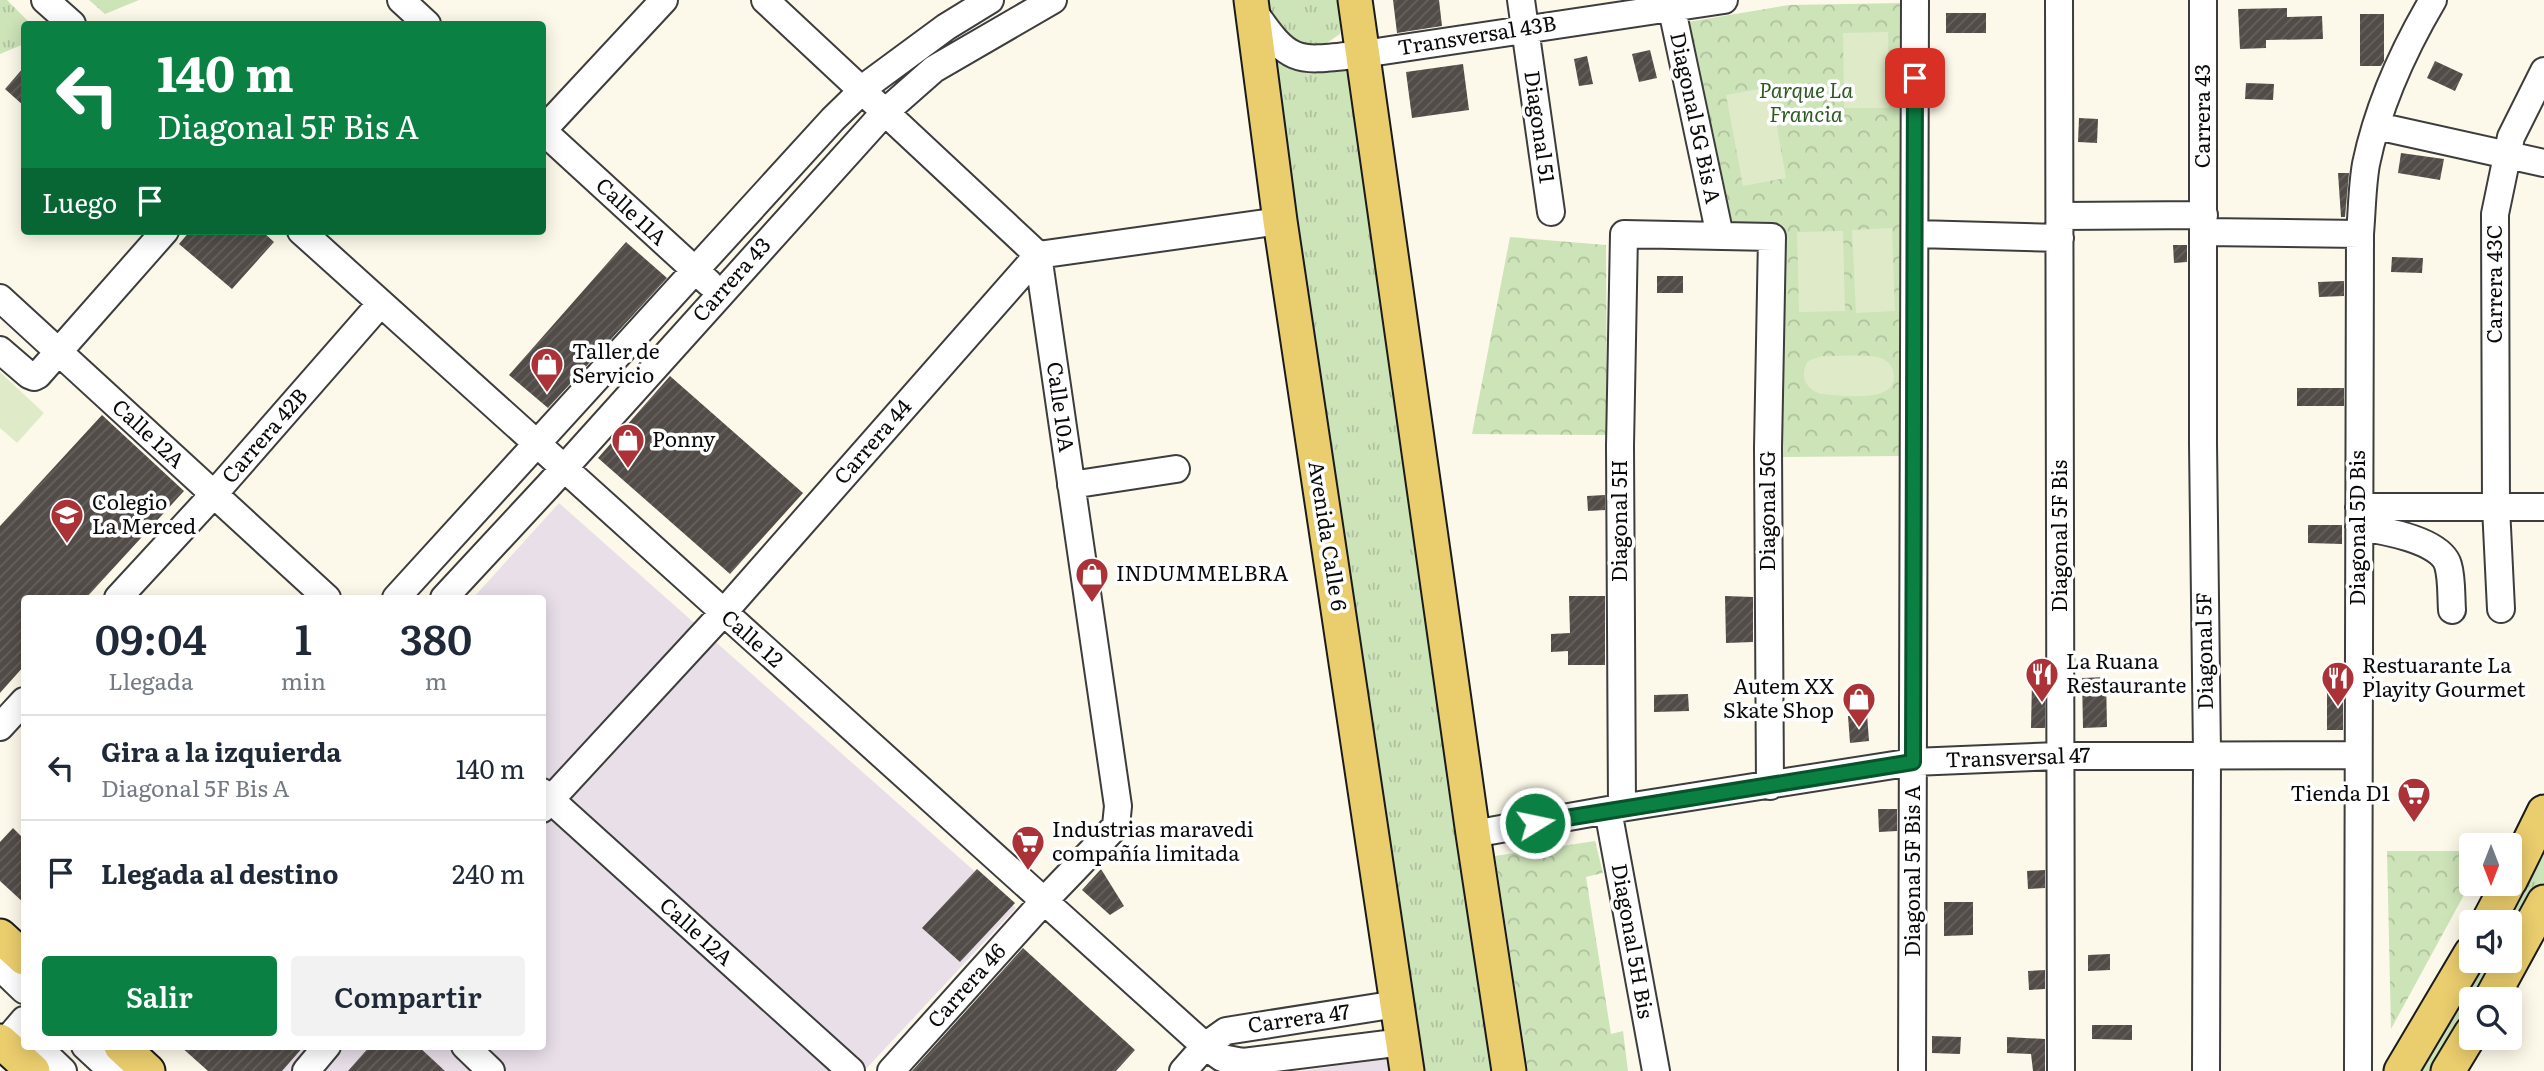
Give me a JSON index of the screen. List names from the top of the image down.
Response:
{
  "streets": {
    "main road": ["Avenida Calle 6"],
    "street": [
      "Transversal 43B",
      "Carrera 43",
      "Diagonal 5G Bis A",
      "Diagonal 51",
      "Calle 11A",
      "Carrera 43C",
      "Calle 10A",
      "Calle 12A",
      "Carrera 42B",
      "Carrera 44",
      "Diagonal 5G",
      "Diagonal 5H",
      "Diagonal 5D Bis",
      "Diagonal 5F Bis",
      "Calle 12",
      "Diagonal 5F",
      "Transversal 47",
      "Diagonal 5F Bis A",
      "Diagonal 5H Bis",
      "Carrera 46",
      "Carrera 47"
    ]
  },
  "crossings": [
    ["Transversal 43B", "Diagonal 5G Bis A"],
    ["Transversal 43B", "Diagonal 51"],
    ["Transversal 43B", "Avenida Calle 6"],
    ["Carrera 43", "Calle 11A"],
    ["Carrera 43", "Calle 12"],
    ["Carrera 43", "Diagonal 5F"],
    ["Diagonal 5G Bis A", "Diagonal 5G"],
    ["Diagonal 5G Bis A", "Diagonal 5H"],
    ["Calle 10A", "Carrera 44"],
    ["Calle 10A", "Calle 12"],
    ["Calle 10A", "Carrera 46"],
    ["Calle 12A", "Carrera 42B"],
    ["Carrera 42B", "Calle 12"],
    ["Carrera 44", "Calle 12"],
    ["Diagonal 5G", "Diagonal 5H"],
    ["Diagonal 5G", "Transversal 47"],
    ["Diagonal 5H", "Transversal 47"],
    ["Diagonal 5H", "Diagonal 5H Bis"],
    ["Diagonal 5D Bis", "Transversal 47"],
    ["Avenida Calle 6", "Carrera 47"],
    ["Diagonal 5F Bis", "Transversal 47"],
    ["Calle 12", "Carrera 46"],
    ["Calle 12", "Carrera 47"],
    ["Diagonal 5F", "Transversal 47"],
    ["Transversal 47", "Diagonal 5F Bis A"],
    ["Transversal 47", "Diagonal 5H Bis"]
  ],
  "parks": ["Parque La Francia"],
  "places": {
    "shop": [
      "Taller de Servicio",
      "Ponny",
      "INDUMMELBRA",
      "Autem XX Skate Shop"
    ],
    "school or university": ["Colegio La Merced"],
    "restaurant": ["La Ruana Restaurante", "Restuarante La Playity Gourmet"],
    "supermarket": ["Tienda D1", "Industrias maravedi compañía limitada"]
  },
  "north": "bottom",
  "page": {
    "turn": ["140 m", "Diagonal 5F Bis A"],
    "then": "Luego",
    "eta": [
      "09:04",
      "Llegada",
      "1",
      "min",
      "380",
      "m"
    ],
    "list": [
      {
        "name": "Gira a la izquierda",
        "note": "Diagonal 5F Bis A",
        "value": "140 m"
      },
      {
        "name": "Llegada al destino",
        "value": "240 m"
      }
    ],
    "buttons": ["Salir", "Compartir"]
  }
}
